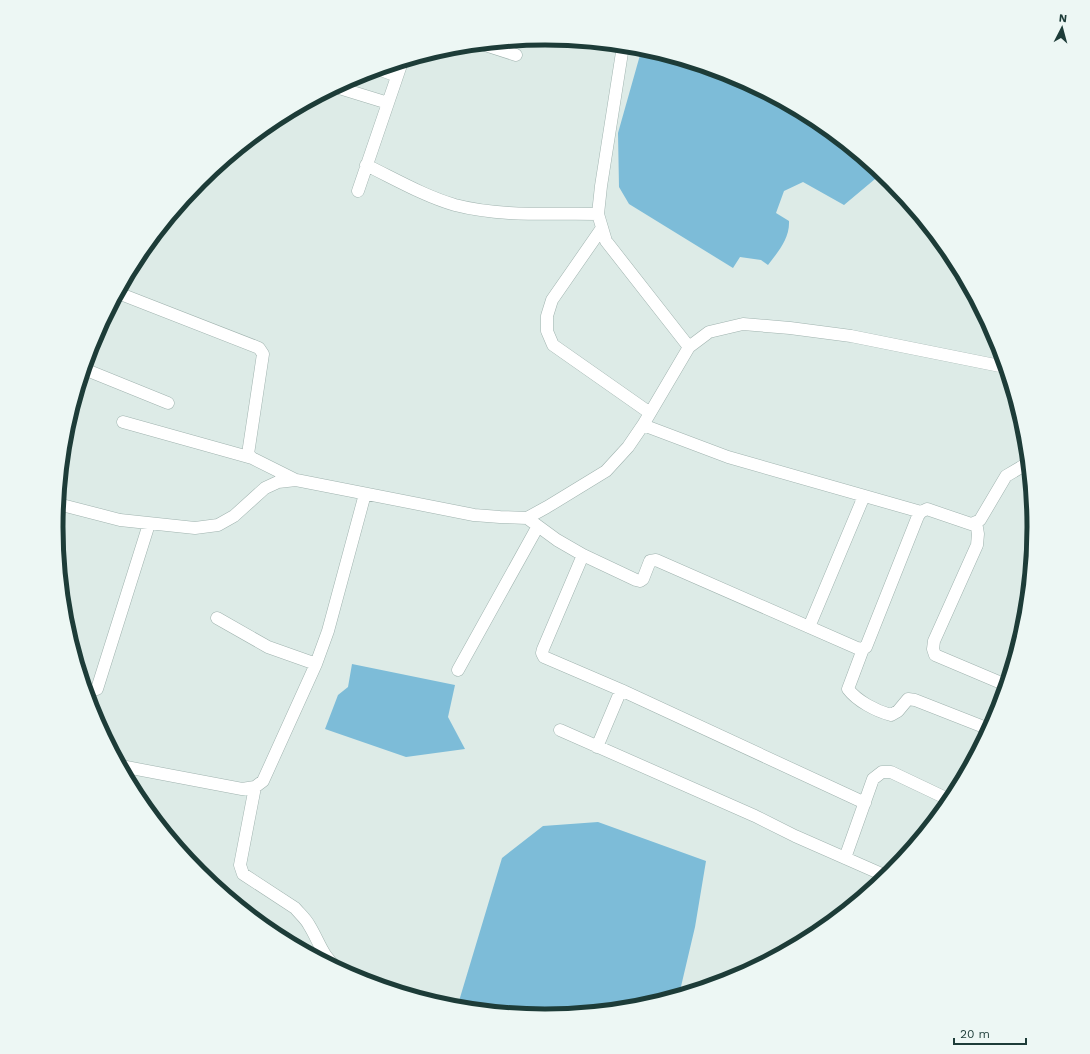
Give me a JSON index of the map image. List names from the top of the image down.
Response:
{
  "scale_bar": "20 m",
  "north": "top"
}
